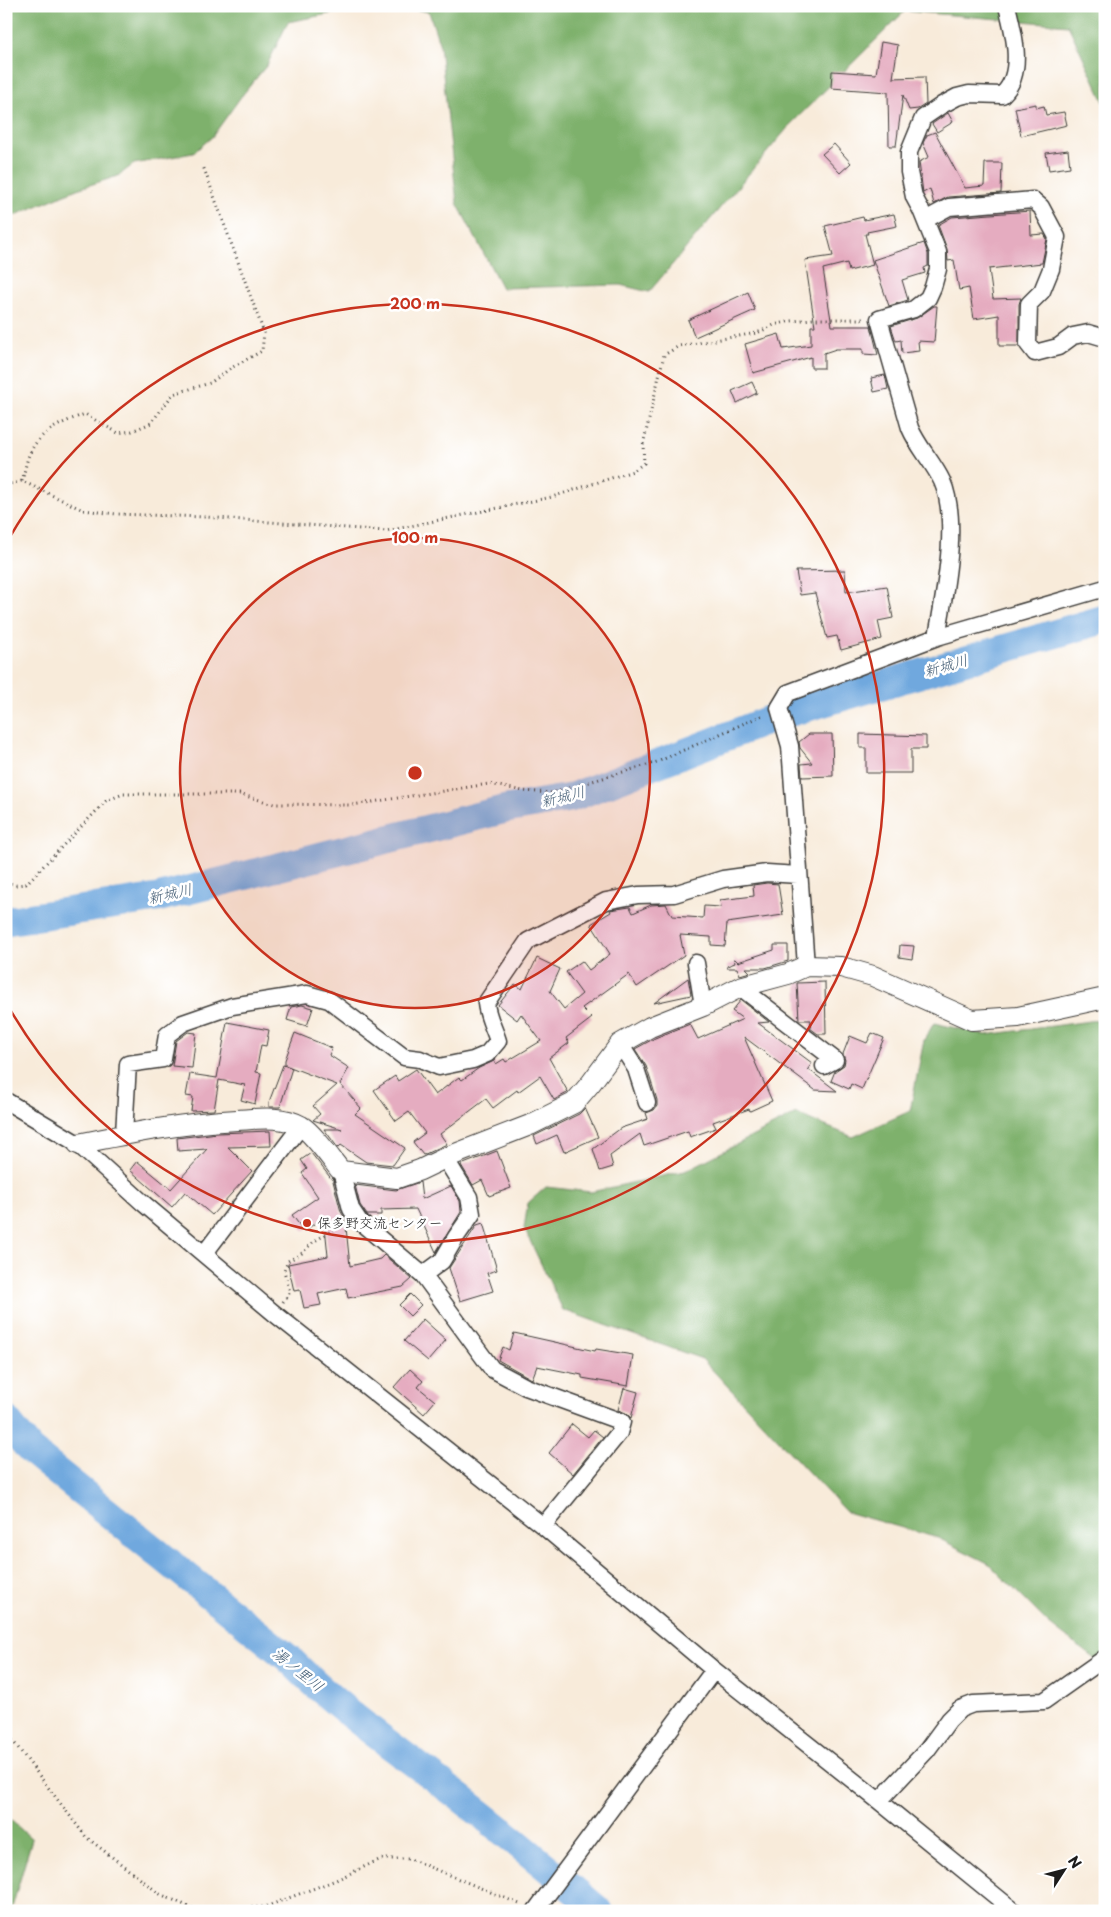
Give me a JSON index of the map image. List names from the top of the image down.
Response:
{
  "water": ["新城川", "湯ノ里川"],
  "places": ["保多野交流センター"],
  "north": "top right",
  "rings": ["200 m", "100 m"]
}
